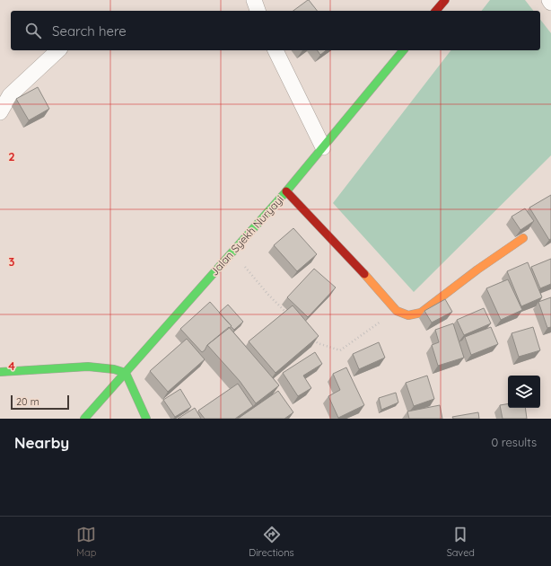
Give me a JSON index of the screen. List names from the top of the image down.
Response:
{
  "streets": {
    "main road": ["Jalan Syekh Nuryayi"]
  },
  "scale_bar": "20 m",
  "page": {
    "search": "Search here",
    "scale": "20 m",
    "heading": ["Nearby", "0 results"],
    "nav": ["Map", "Directions", "Saved"]
  },
  "grid": {
    "rows": ["2", "3", "4"]
  }
}
